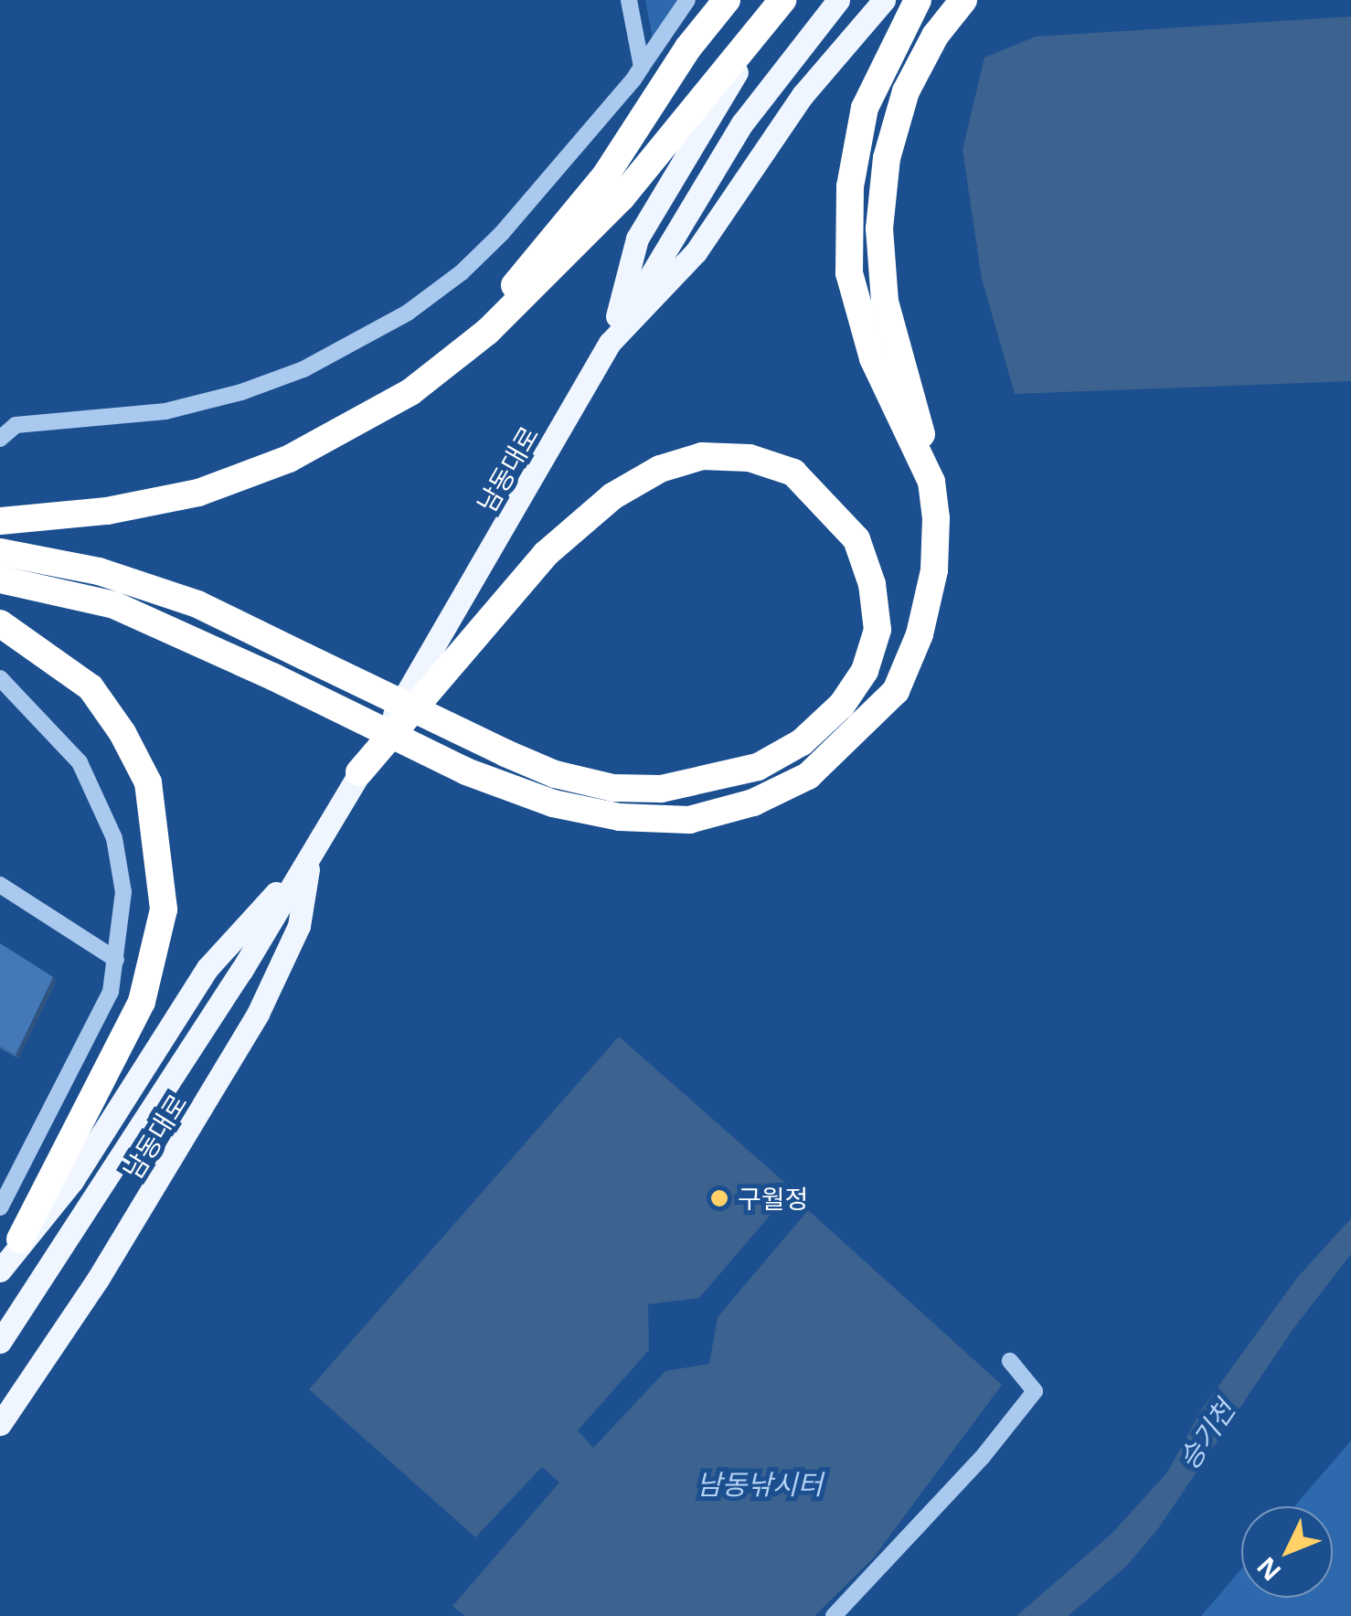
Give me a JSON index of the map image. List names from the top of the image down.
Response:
{
  "streets": {
    "main road": ["남동대로"]
  },
  "water": ["승기천", "남동낚시터"],
  "places": ["구월정"],
  "north": "bottom left"
}
